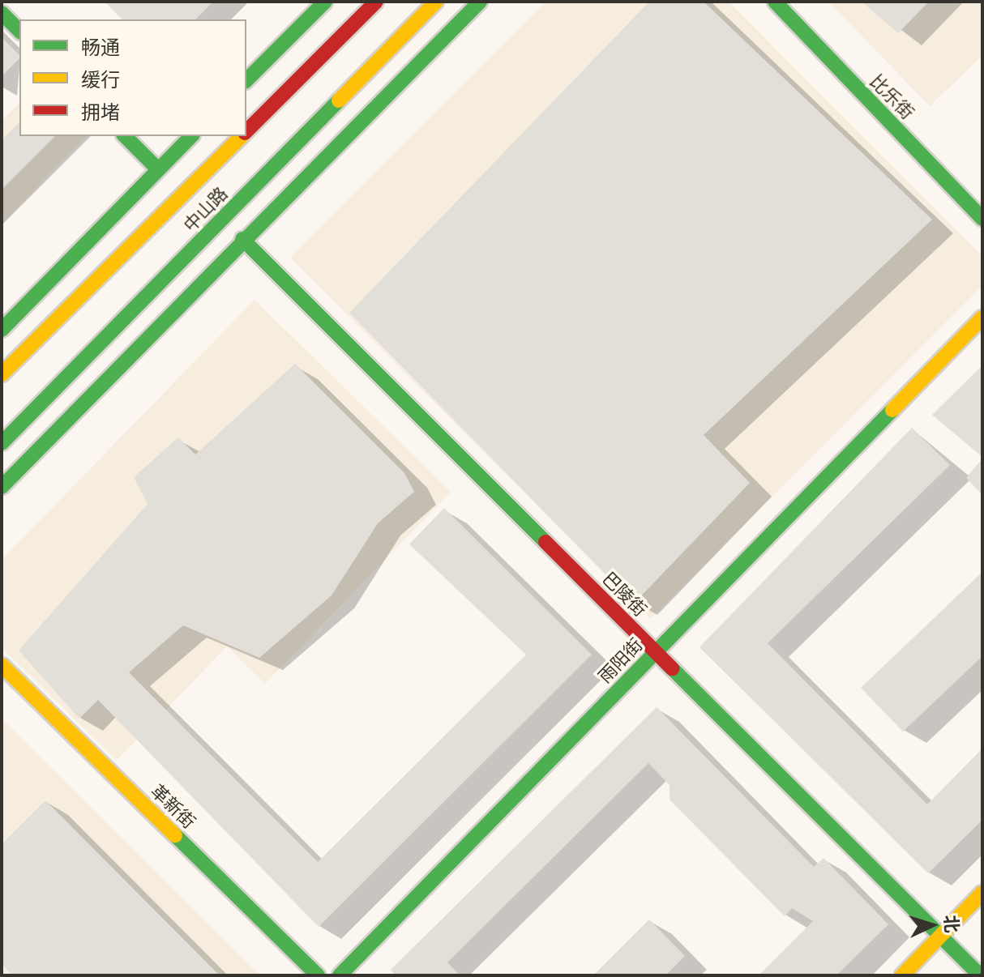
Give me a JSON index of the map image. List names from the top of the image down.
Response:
{
  "streets": {
    "main road": [
      "比乐街",
      "中山路",
      "巴陵街",
      "雨阳街",
      "革新街"
    ]
  },
  "crossings": [
    ["巴陵街", "雨阳街"]
  ],
  "legend": ["畅通", "缓行", "拥堵"],
  "north": "right"
}
